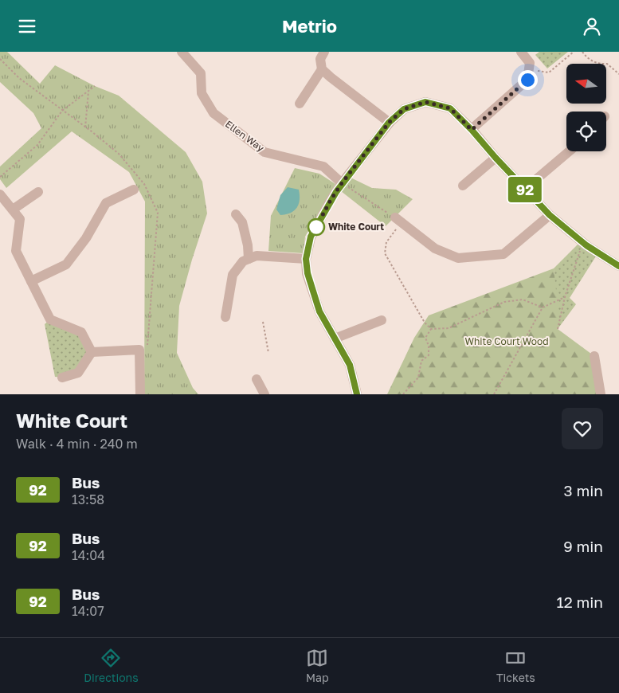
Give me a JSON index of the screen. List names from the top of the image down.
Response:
{
  "streets": {
    "street": ["Ellen Way"]
  },
  "parks": ["White Court Wood"],
  "places": ["White Court"],
  "lines": ["bus line 92"],
  "north": "left",
  "page": {
    "header": "Metrio",
    "on_map": "92",
    "heading": ["White Court", "Walk · 4 min · 240 m"],
    "list": [
      {
        "mark": "92",
        "name": "Bus",
        "note": "13:58",
        "value": "3 min"
      },
      {
        "mark": "92",
        "name": "Bus",
        "note": "14:04",
        "value": "9 min"
      },
      {
        "mark": "92",
        "name": "Bus",
        "note": "14:07",
        "value": "12 min"
      }
    ],
    "tabs": ["Directions", "Map", "Tickets"]
  }
}
